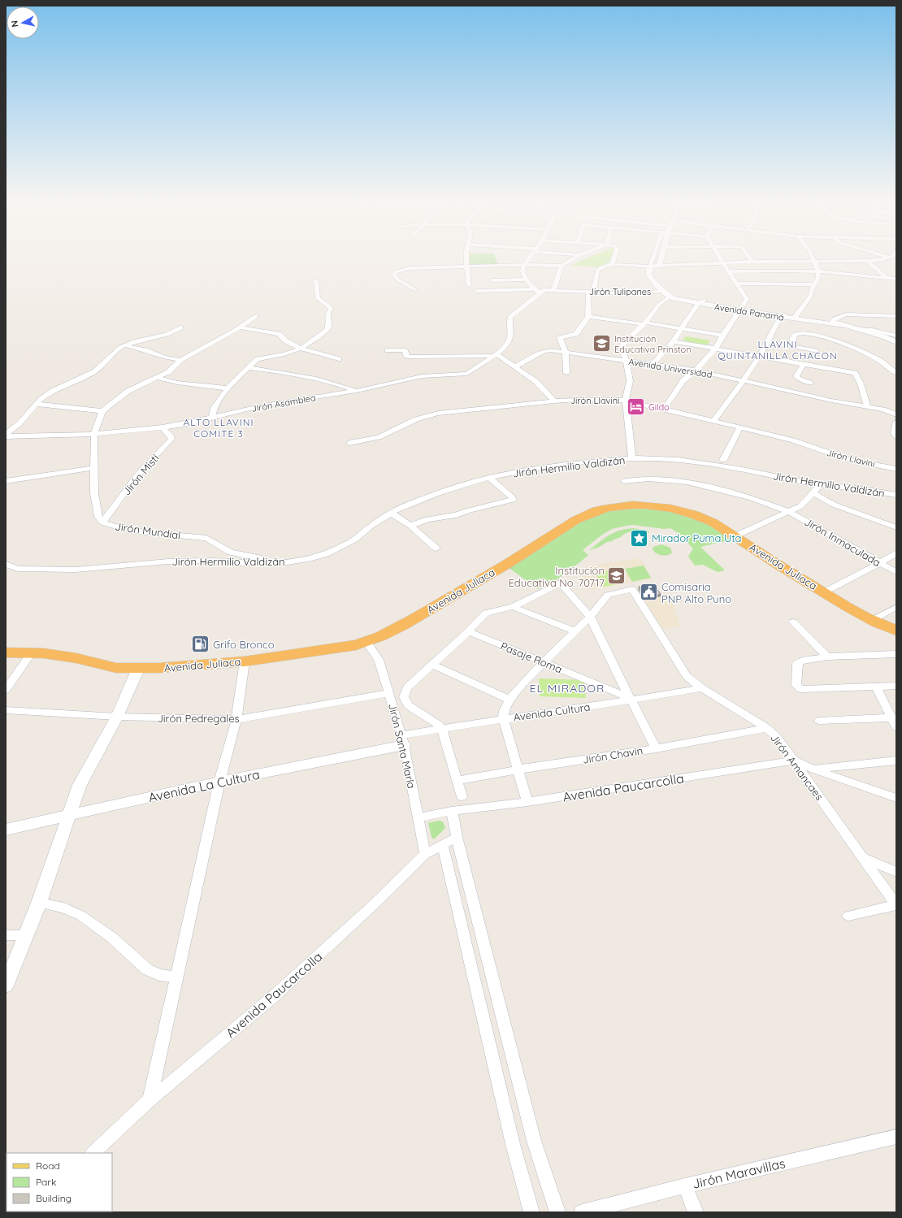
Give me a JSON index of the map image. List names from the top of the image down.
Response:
{
  "streets": {
    "highway": ["Avenida Juliaca"],
    "street": [
      "Jirón Tulipanes",
      "Avenida Panamá",
      "Avenida Universidad",
      "Jirón Llavini",
      "Jirón Asamblea",
      "Jirón Hermilio Valdizán",
      "Jirón Misti",
      "Jirón Mundial",
      "Jirón Inmaculada",
      "Pasaje Roma",
      "Avenida Cultura",
      "Jirón Pedregales",
      "Jirón Santa María",
      "Jirón Chavín",
      "Jirón Amancaes",
      "Avenida La Cultura",
      "Avenida Paucarcolla",
      "Jirón Maravillas"
    ]
  },
  "crossings": [
    ["Jirón Tulipanes", "Avenida Panamá"],
    ["Jirón Asamblea", "Jirón Misti"],
    ["Jirón Asamblea", "Jirón Mundial"],
    ["Jirón Hermilio Valdizán", "Jirón Mundial"],
    ["Jirón Misti", "Jirón Mundial"],
    ["Avenida Juliaca", "Jirón Santa María"],
    ["Pasaje Roma", "Avenida Cultura"],
    ["Avenida Cultura", "Jirón Santa María"],
    ["Avenida Cultura", "Jirón Amancaes"],
    ["Avenida Cultura", "Avenida La Cultura"],
    ["Jirón Pedregales", "Jirón Santa María"],
    ["Jirón Santa María", "Avenida La Cultura"],
    ["Jirón Santa María", "Avenida Paucarcolla"],
    ["Jirón Chavín", "Jirón Amancaes"],
    ["Jirón Amancaes", "Avenida Paucarcolla"]
  ],
  "districts": ["LLAVINI QUINTANILLA CHACON", "ALTO LLAVINI COMITE 3", "EL MIRADOR"],
  "places": {
    "school or university": ["Institución Educativa Prinston", "Institución Educativa No. 70717"],
    "hotel": ["Gildo"],
    "place": ["Mirador Puma Uta"],
    "public building": ["Comisaría PNP Alto Puno"],
    "fuel station": ["Grifo Bronco"]
  },
  "legend": ["Road", "Park", "Building"],
  "north": "left"
}
